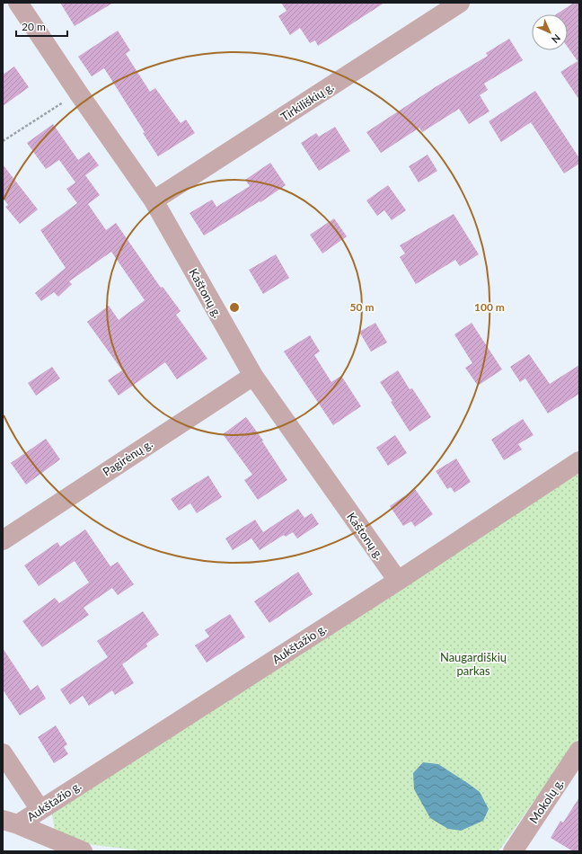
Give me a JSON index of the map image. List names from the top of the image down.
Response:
{
  "streets": {
    "street": [
      "Tirkiliškių g.",
      "Kaštonų g.",
      "Pagirėnų g.",
      "Aukštažio g.",
      "Mokolų g."
    ]
  },
  "crossings": [
    ["Tirkiliškių g.", "Kaštonų g."],
    ["Kaštonų g.", "Pagirėnų g."],
    ["Kaštonų g.", "Aukštažio g."]
  ],
  "parks": ["Naugardiškių parkas"],
  "scale_bar": "20 m",
  "north": "bottom right",
  "rings": ["50 m", "100 m"]
}
